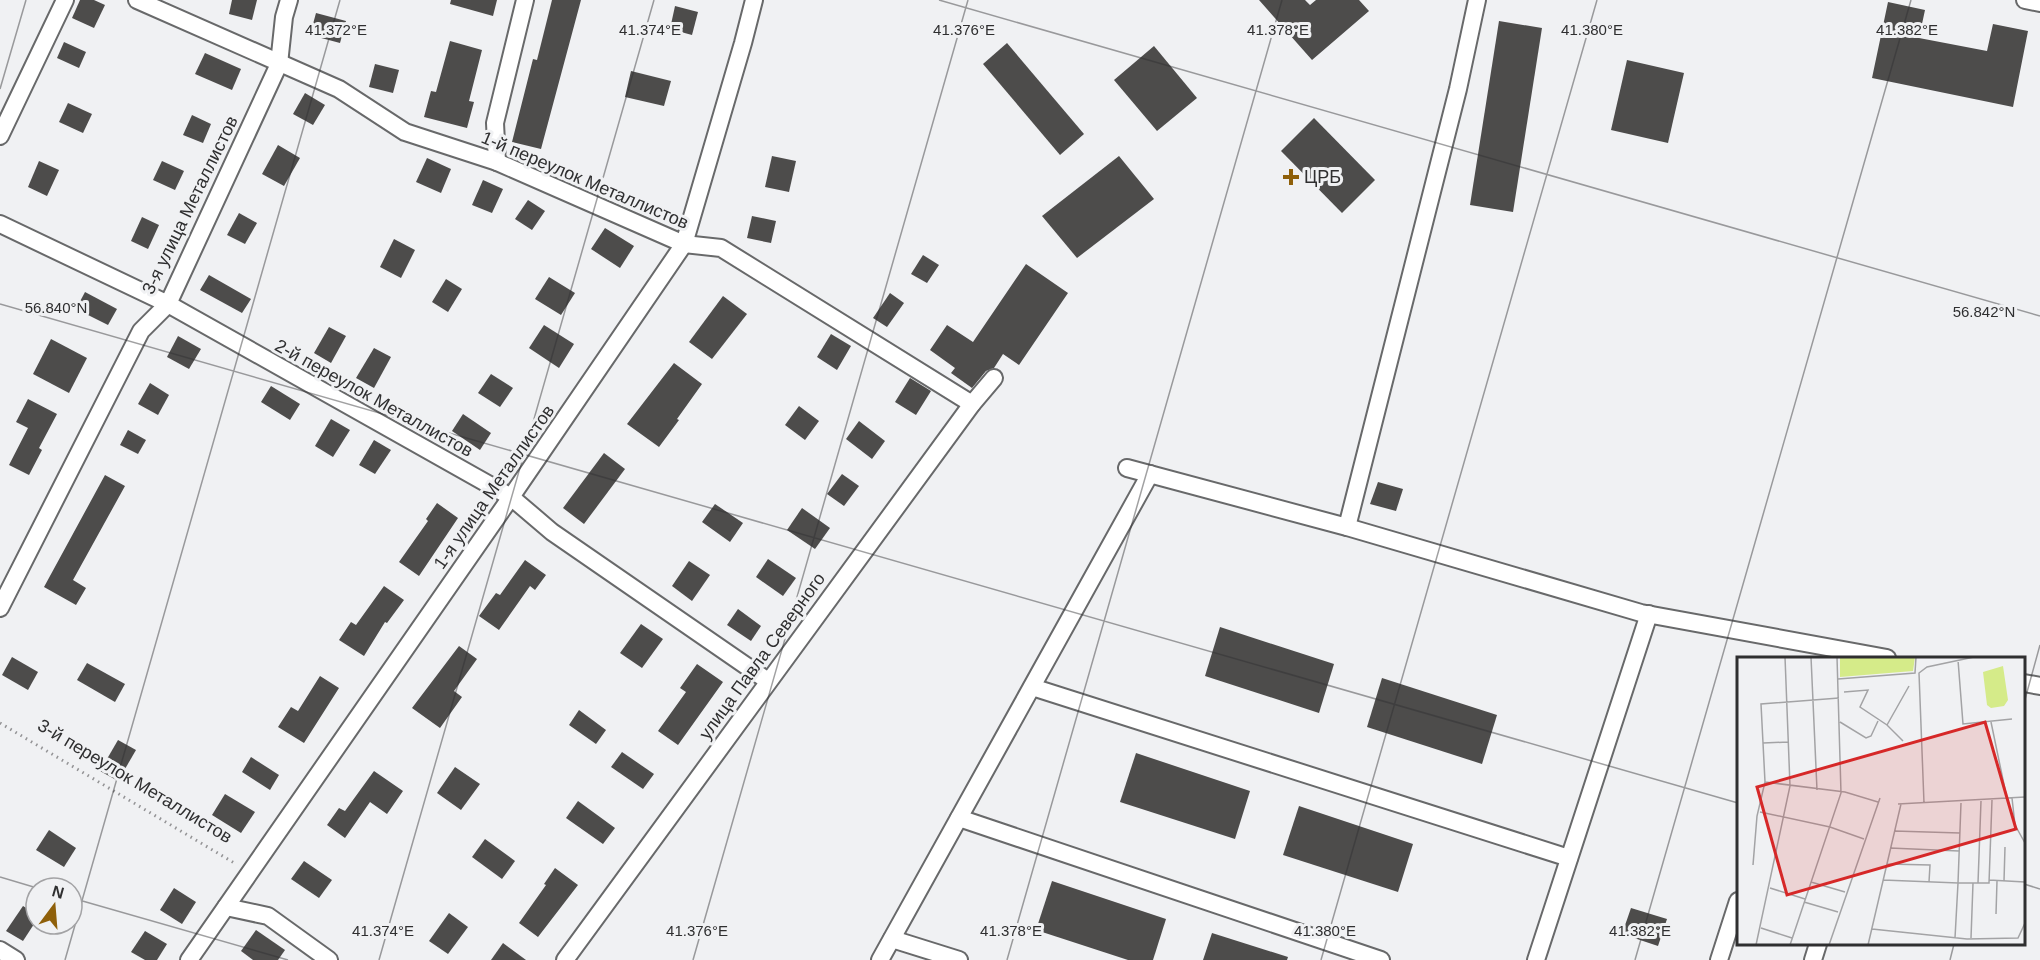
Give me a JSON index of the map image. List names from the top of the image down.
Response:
{
  "streets": {
    "street": [
      "1-й переулок Металлистов",
      "3-я улица Металлистов",
      "2-й переулок Металлистов",
      "1-я улица Металлистов",
      "улица Павла Северного"
    ],
    "path": ["3-й переулок Металлистов"]
  },
  "crossings": [
    ["1-й переулок Металлистов", "3-я улица Металлистов"],
    ["1-й переулок Металлистов", "1-я улица Металлистов"],
    ["1-й переулок Металлистов", "улица Павла Северного"],
    ["3-я улица Металлистов", "2-й переулок Металлистов"],
    ["2-й переулок Металлистов", "1-я улица Металлистов"],
    ["2-й переулок Металлистов", "улица Павла Северного"],
    ["1-я улица Металлистов", "3-й переулок Металлистов"]
  ],
  "places": {
    "health": ["ЦРБ"]
  },
  "north": "top",
  "coordinates": [
    "41.372°E",
    "41.374°E",
    "41.376°E",
    "41.378°E",
    "41.380°E",
    "41.382°E",
    "56.840°N",
    "56.842°N"
  ]
}
